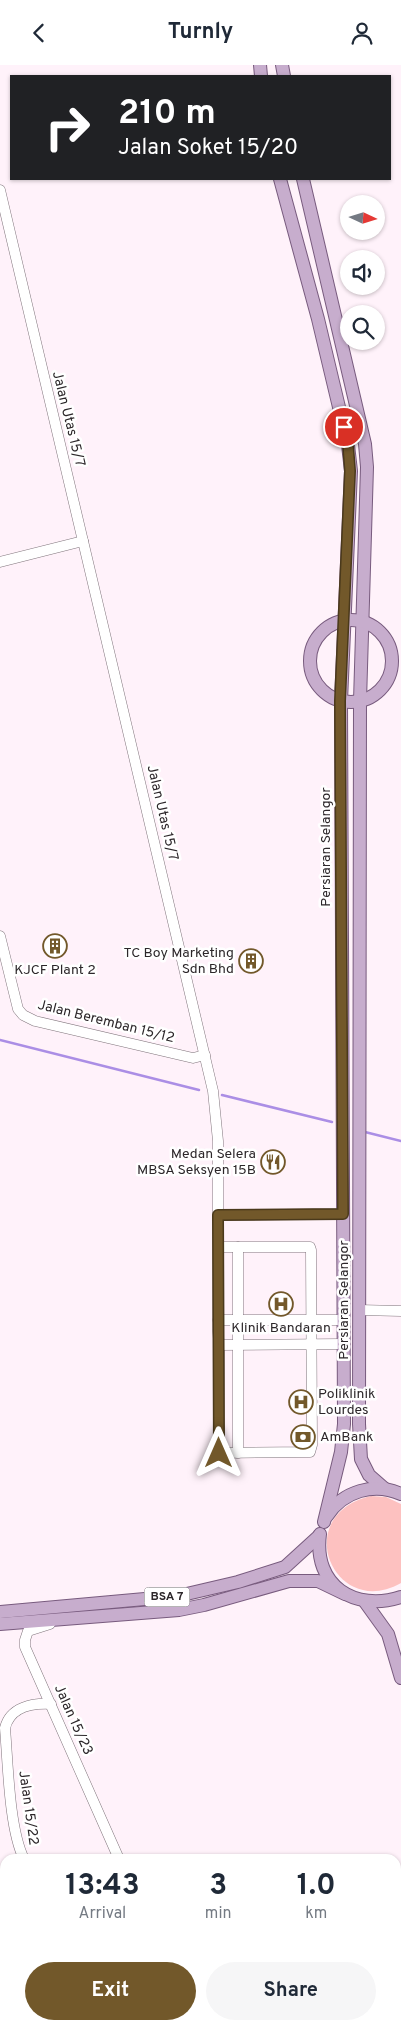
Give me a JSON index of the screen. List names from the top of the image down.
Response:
{
  "streets": {
    "main road": ["Persiaran Selangor", "BSA 7"],
    "street": [
      "Jalan Utas 15/7",
      "Jalan Beremban 15/12",
      "Jalan 15/23",
      "Jalan 15/22"
    ]
  },
  "crossings": [
    ["Jalan Utas 15/7", "Jalan Beremban 15/12"],
    ["BSA 7", "Jalan 15/23"],
    ["Jalan 15/23", "Jalan 15/22"]
  ],
  "places": {
    "building": ["KJCF Plant 2", "TC Boy Marketing Sdn Bhd"],
    "restaurant": ["Medan Selera MBSA Seksyen 15B"],
    "hospital": ["Klinik Bandaran", "Poliklinik Lourdes"],
    "bank": ["AmBank"]
  },
  "north": "right",
  "page": {
    "header": "Turnly",
    "turn": ["210 m", "Jalan Soket 15/20"],
    "eta": [
      "13:43",
      "Arrival",
      "3",
      "min",
      "1.0",
      "km"
    ],
    "buttons": ["Exit", "Share"]
  }
}
